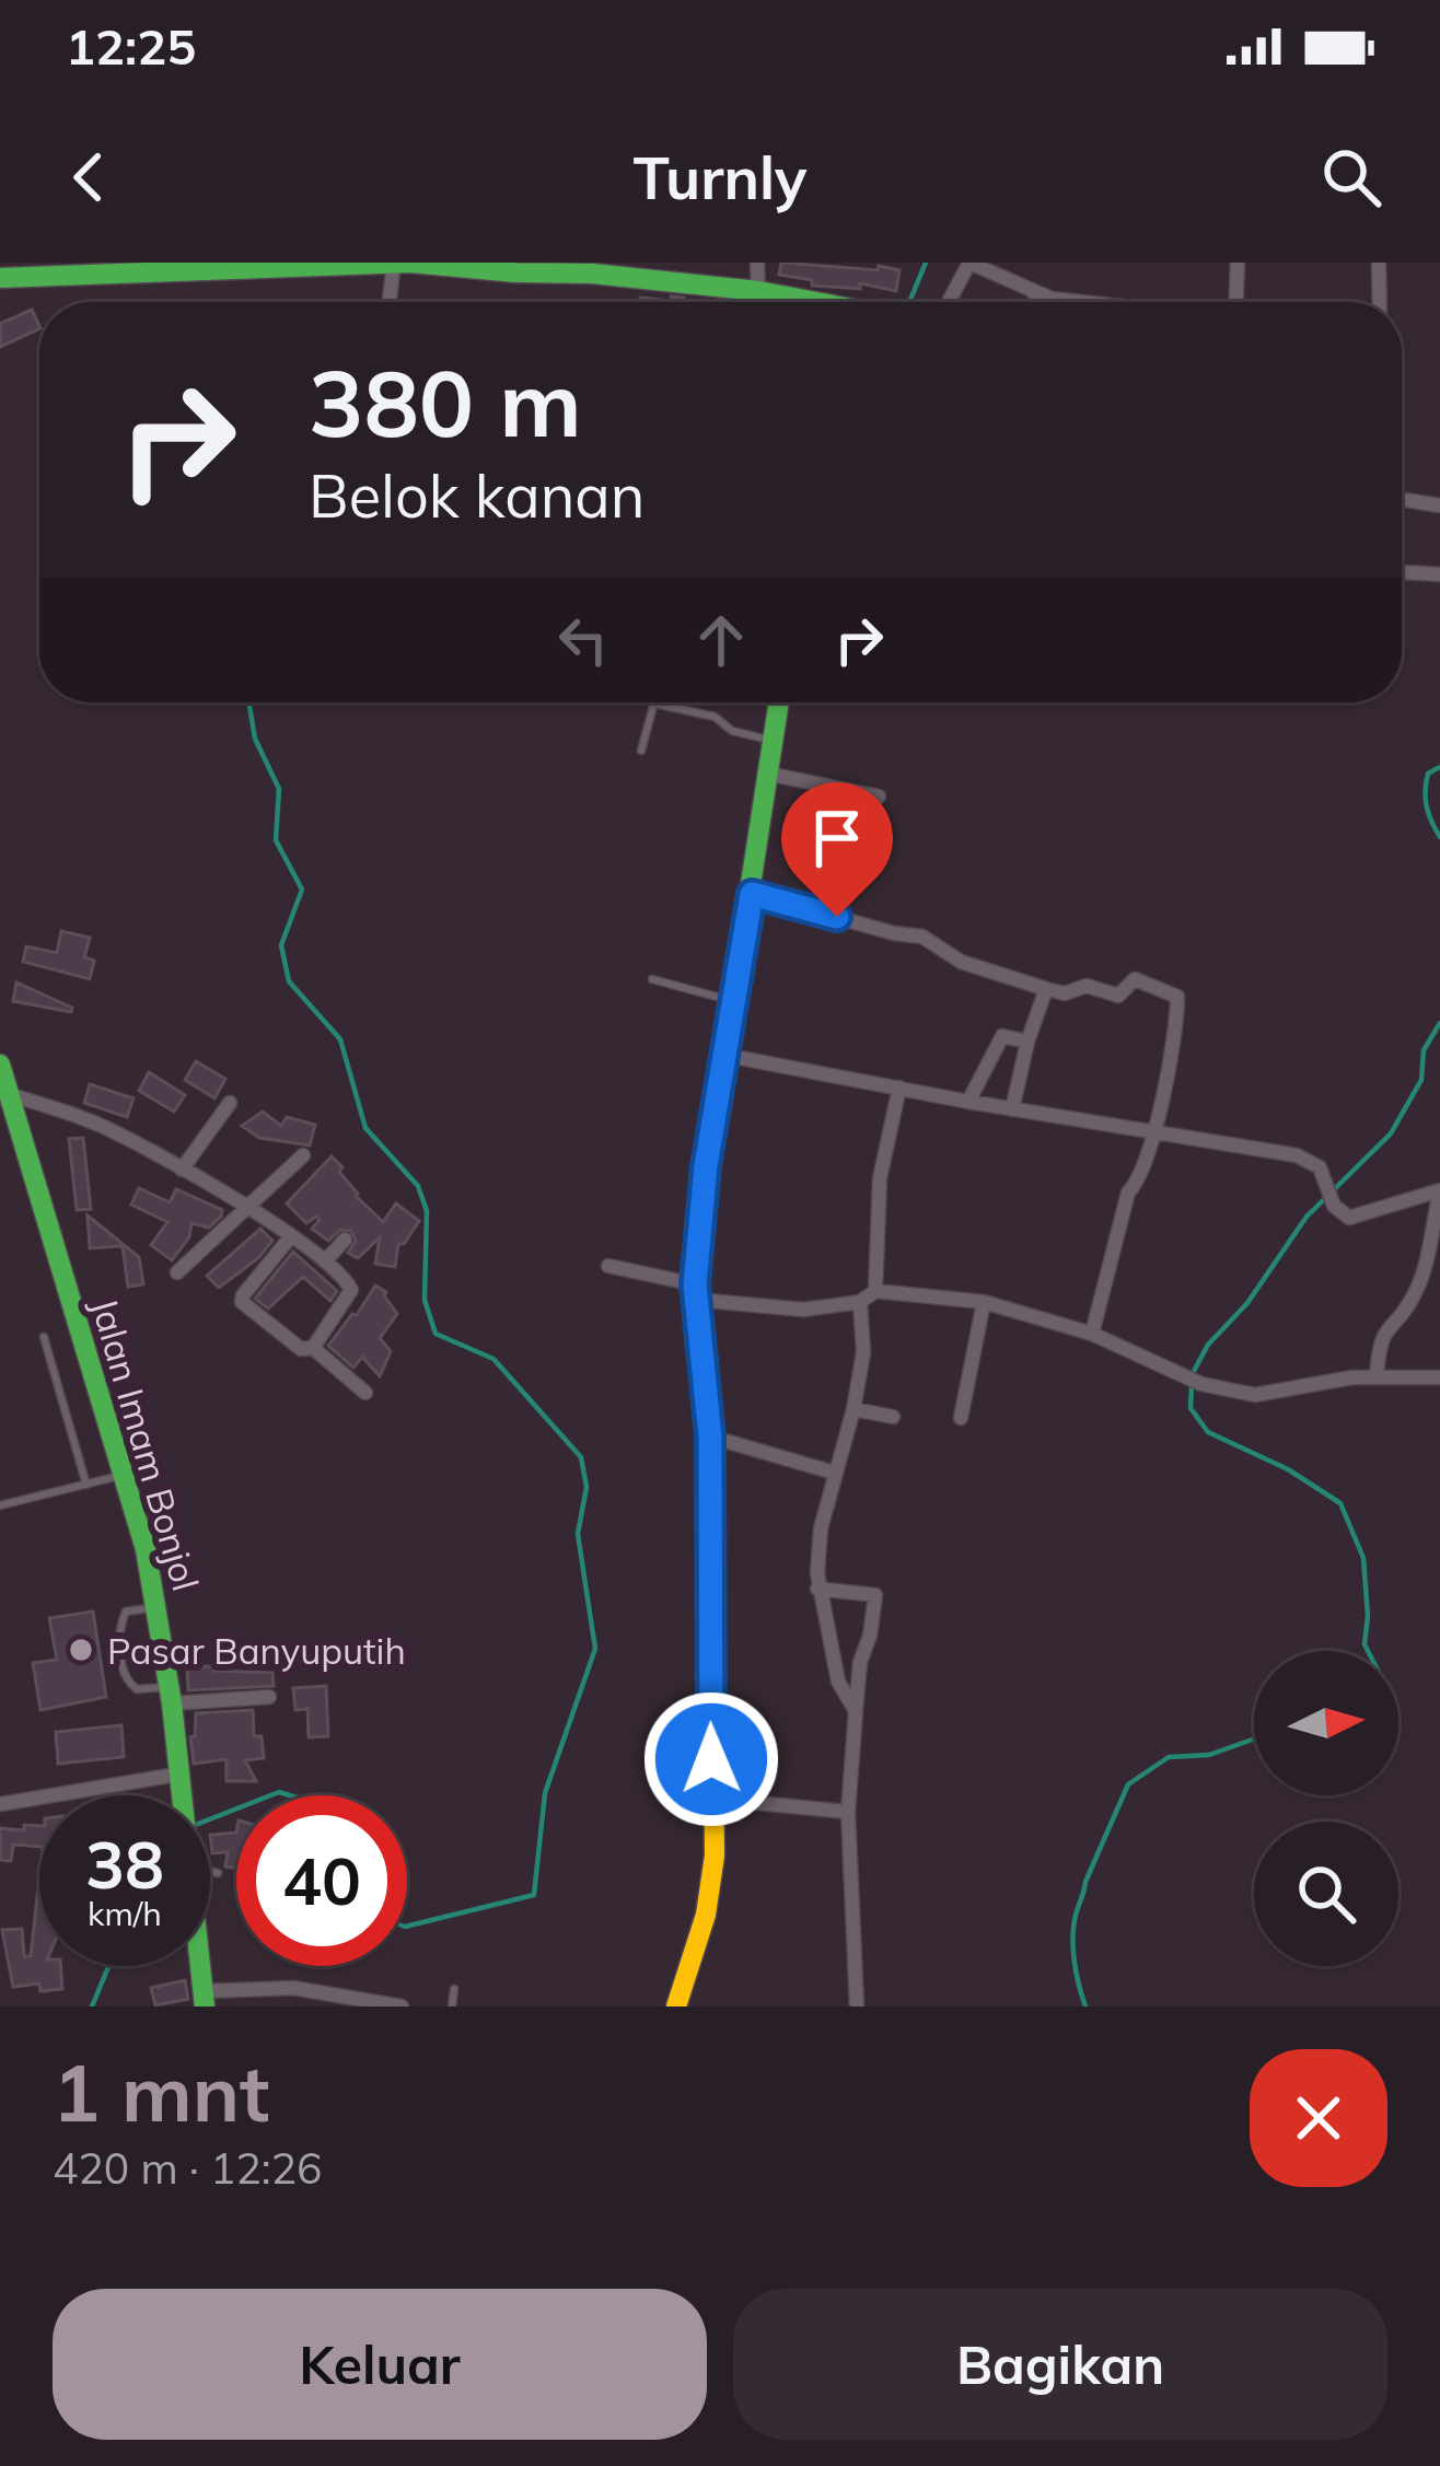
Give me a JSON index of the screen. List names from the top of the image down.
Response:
{
  "streets": {
    "street": ["Jalan Imam Bonjol"]
  },
  "places": ["Pasar Banyuputih"],
  "north": "right",
  "page": {
    "status": "12:25",
    "header": "Turnly",
    "turn": ["380 m", "Belok kanan"],
    "speed": "38 km/h",
    "limit": "40",
    "heading": ["1 mnt", "420 m · 12:26"],
    "buttons": ["Keluar", "Bagikan"]
  }
}
